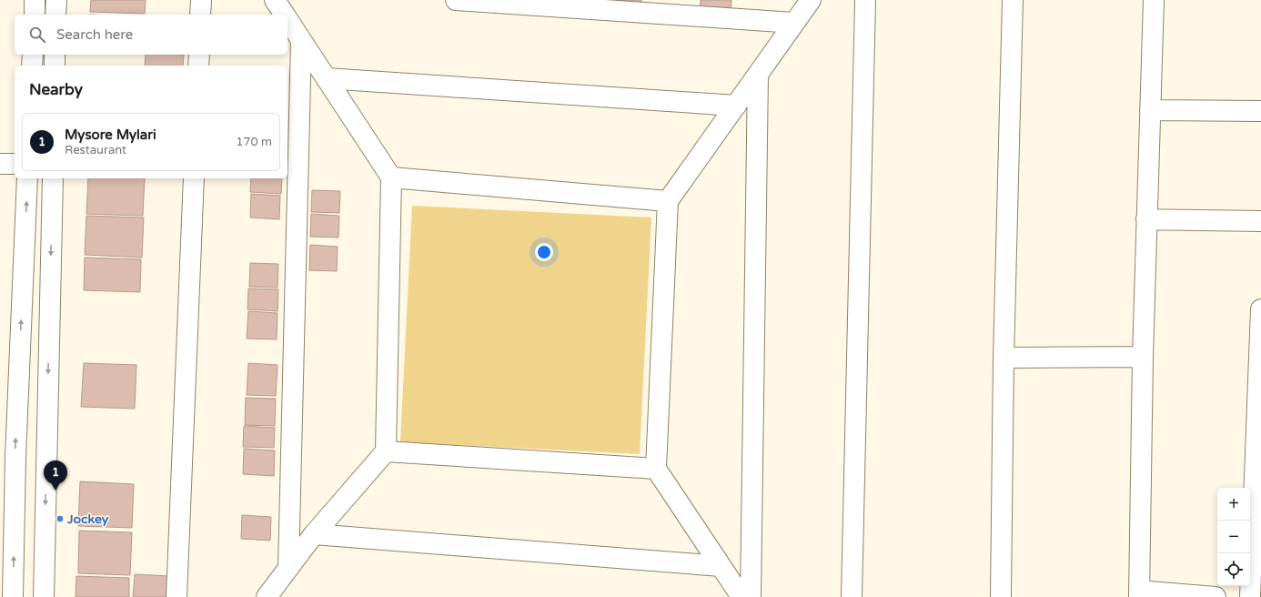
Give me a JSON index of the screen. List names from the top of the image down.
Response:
{
  "places": ["Jockey"],
  "page": {
    "search": "Search here",
    "heading": "Nearby",
    "list": [
      {
        "mark": "1",
        "name": "Mysore Mylari",
        "note": "Restaurant",
        "value": "170 m"
      }
    ],
    "pins": "1",
    "map_buttons": ["+", "−"]
  }
}
